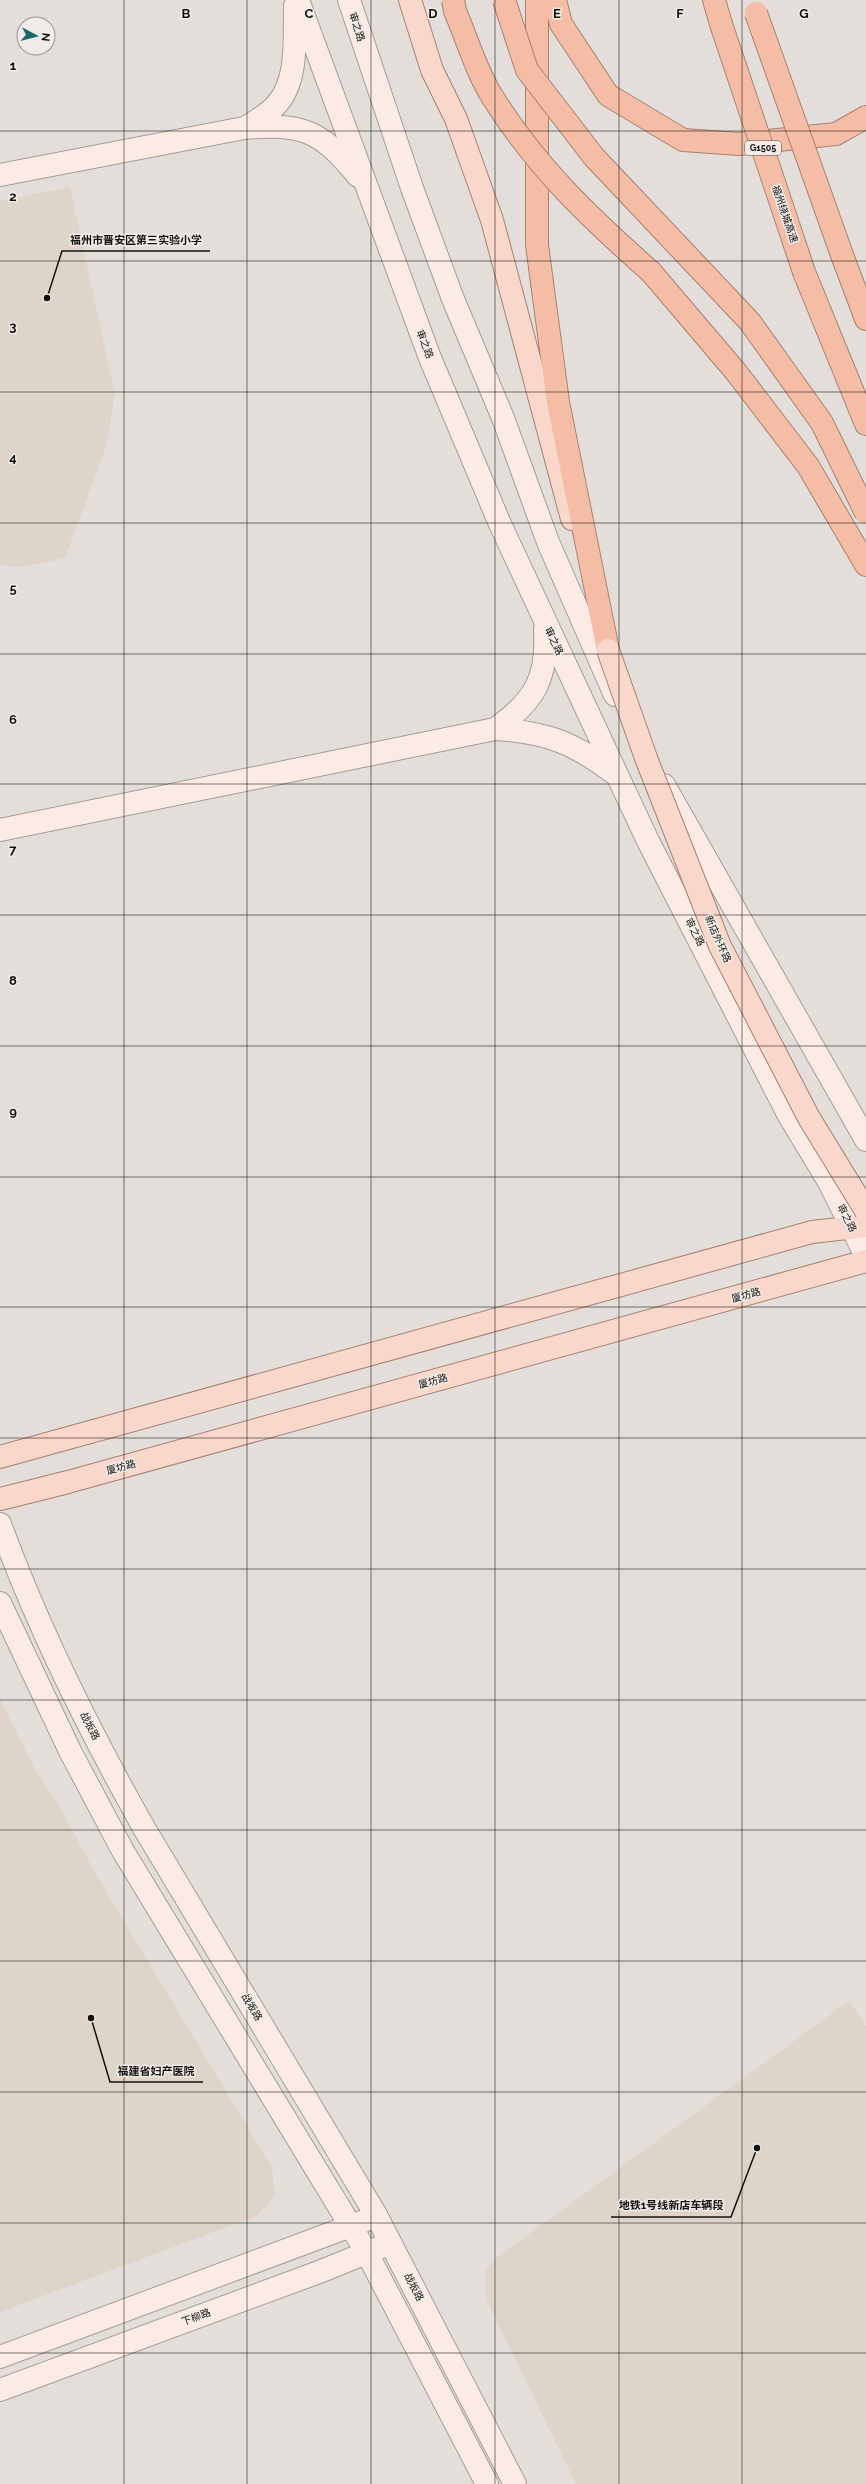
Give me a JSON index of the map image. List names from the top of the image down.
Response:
{
  "streets": {
    "highway": ["G1505", "福州绕城高速"],
    "main road": [
      "审之路",
      "新店外环路",
      "厦坊路",
      "战坂路",
      "下柳路"
    ]
  },
  "crossings": [
    ["战坂路", "下柳路"]
  ],
  "places": ["福州市晋安区第三实验小学", "福建省妇产医院", "地铁1号线新店车辆段"],
  "north": "right",
  "grid": {
    "columns": [
      "B",
      "C",
      "D",
      "E",
      "F",
      "G"
    ],
    "rows": [
      "1",
      "2",
      "3",
      "4",
      "5",
      "6",
      "7",
      "8",
      "9"
    ]
  }
}
